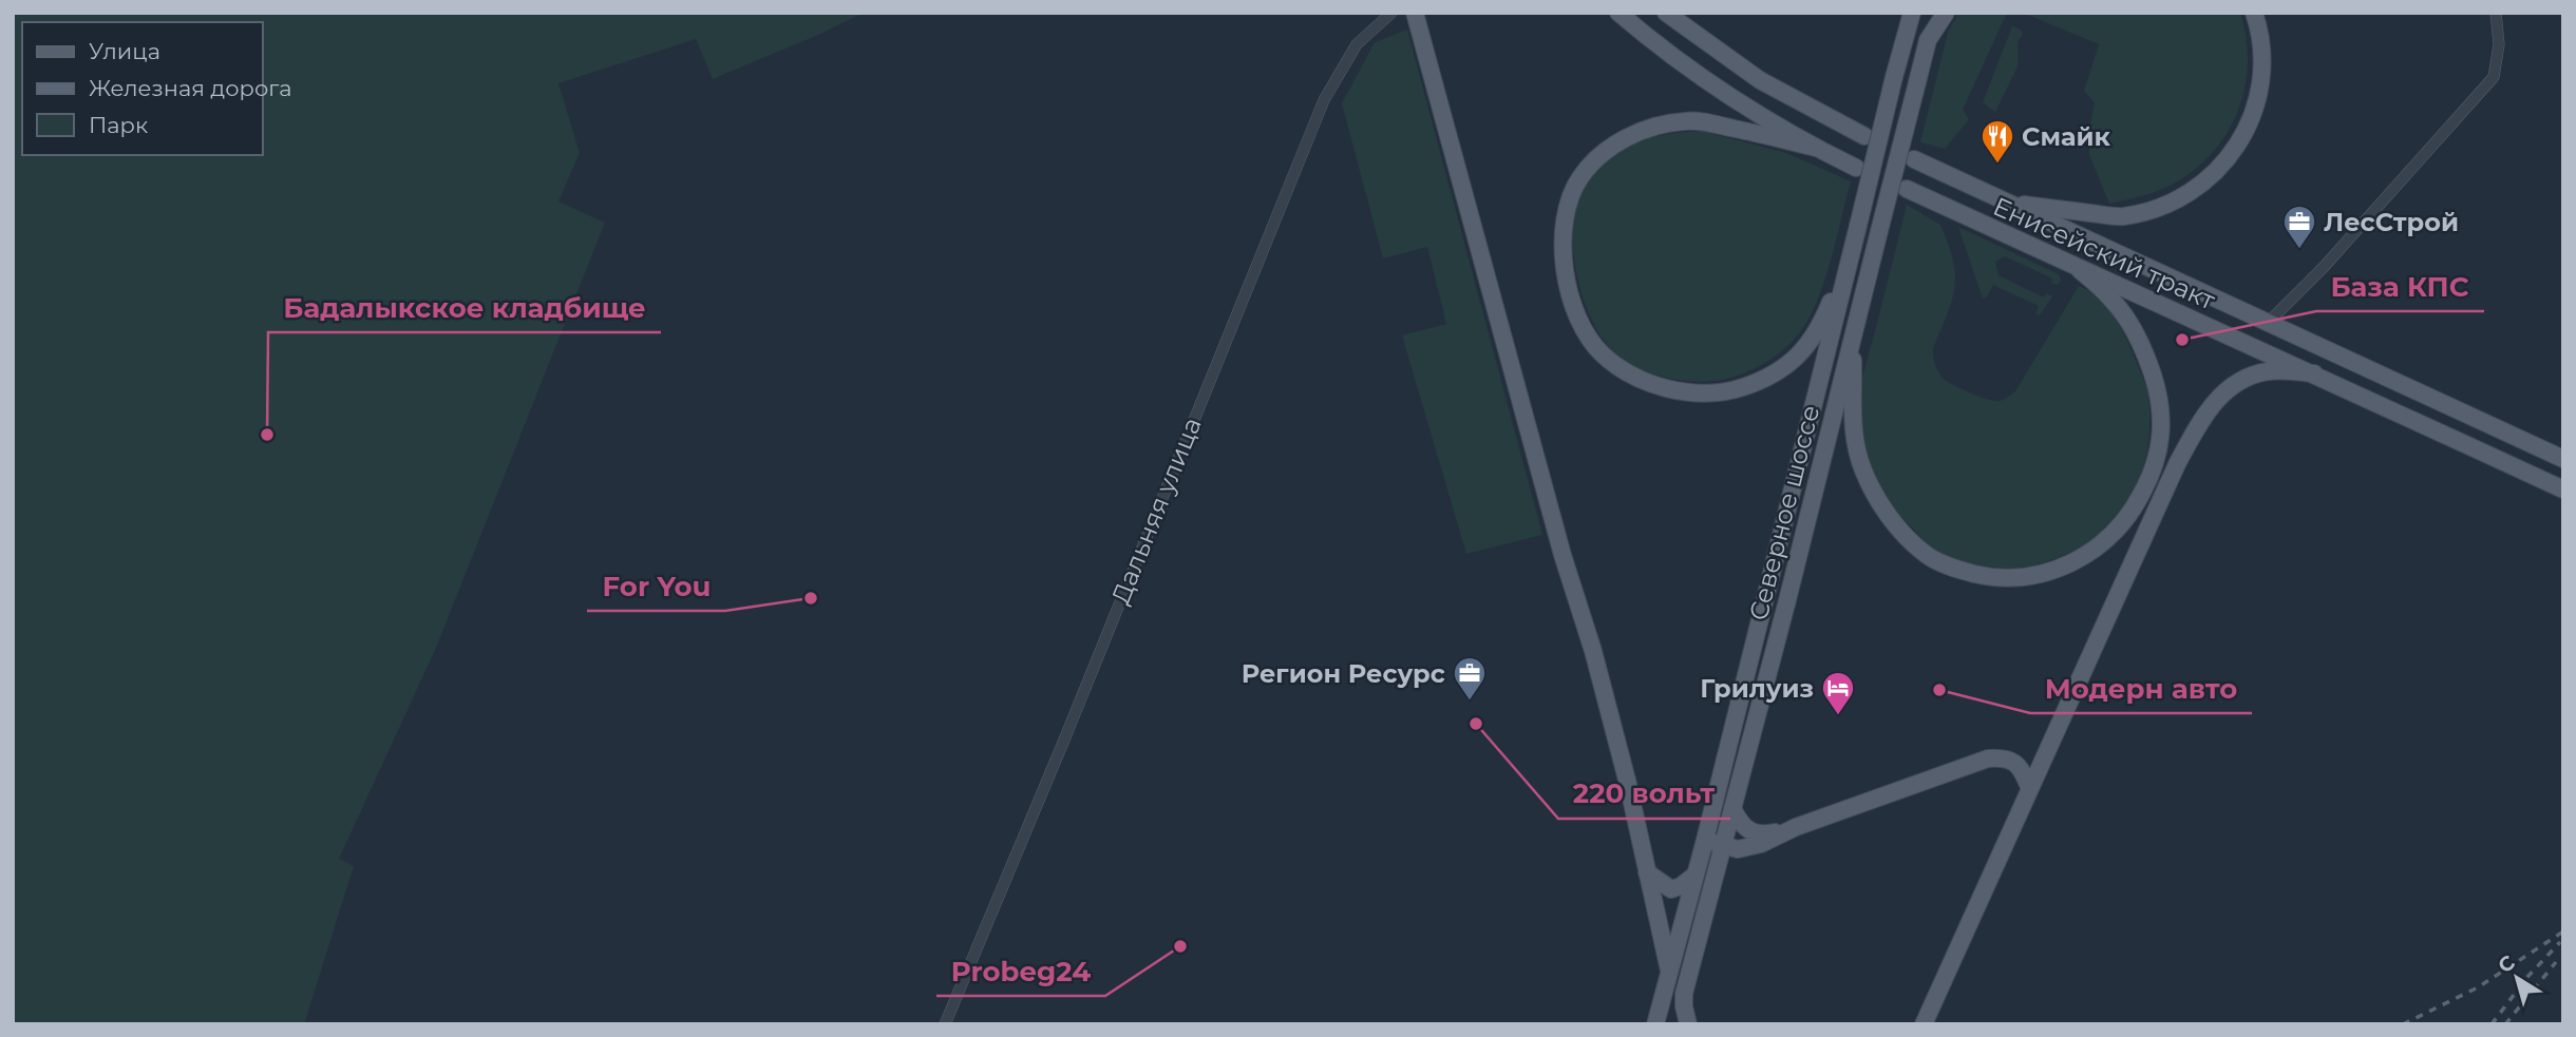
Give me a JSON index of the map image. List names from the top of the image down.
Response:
{
  "streets": {
    "main road": ["Енисейский тракт", "Северное шоссе"],
    "street": ["Дальняя улица"]
  },
  "places": {
    "restaurant": ["Смайк"],
    "office": ["ЛесСтрой", "Регион Ресурс"],
    "other": [
      "База КПС",
      "Бадалыкское кладбище",
      "For You",
      "Модерн авто",
      "220 вольт",
      "Probeg24"
    ],
    "hotel": ["Грилуиз"]
  },
  "legend": ["Улица", "Железная дорога", "Парк"],
  "north": "top left"
}
